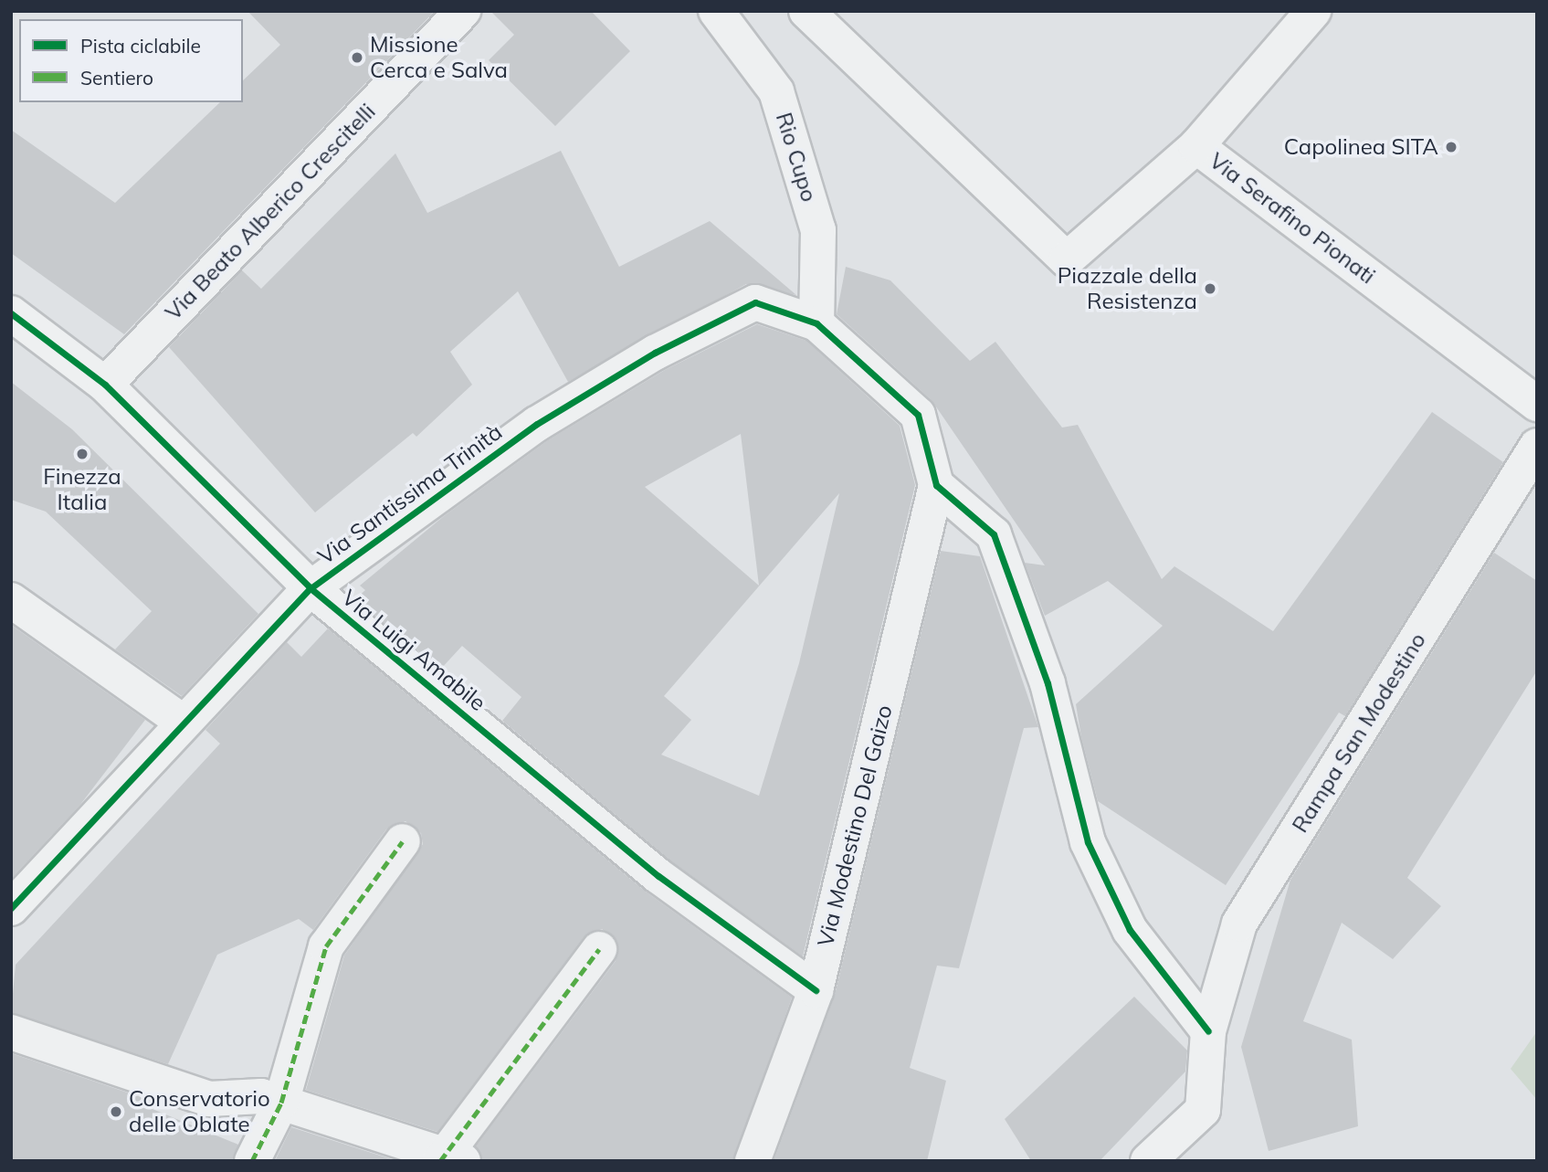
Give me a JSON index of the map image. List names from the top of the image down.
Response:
{
  "streets": {
    "street": [
      "Rio Cupo",
      "Via Beato Alberico Crescitelli",
      "Via Serafino Pionati",
      "Via Santissima Trinità",
      "Via Luigi Amabile",
      "Rampa San Modestino",
      "Via Modestino Del Gaizo"
    ]
  },
  "crossings": [
    ["Rio Cupo", "Via Santissima Trinità"],
    ["Via Beato Alberico Crescitelli", "Via Luigi Amabile"],
    ["Via Santissima Trinità", "Via Luigi Amabile"],
    ["Via Luigi Amabile", "Via Modestino Del Gaizo"]
  ],
  "places": [
    "Missione Cerca e Salva",
    "Capolinea SITA",
    "Piazzale della Resistenza",
    "Finezza Italia",
    "Conservatorio delle Oblate"
  ],
  "legend": ["Pista ciclabile", "Sentiero"]
}
